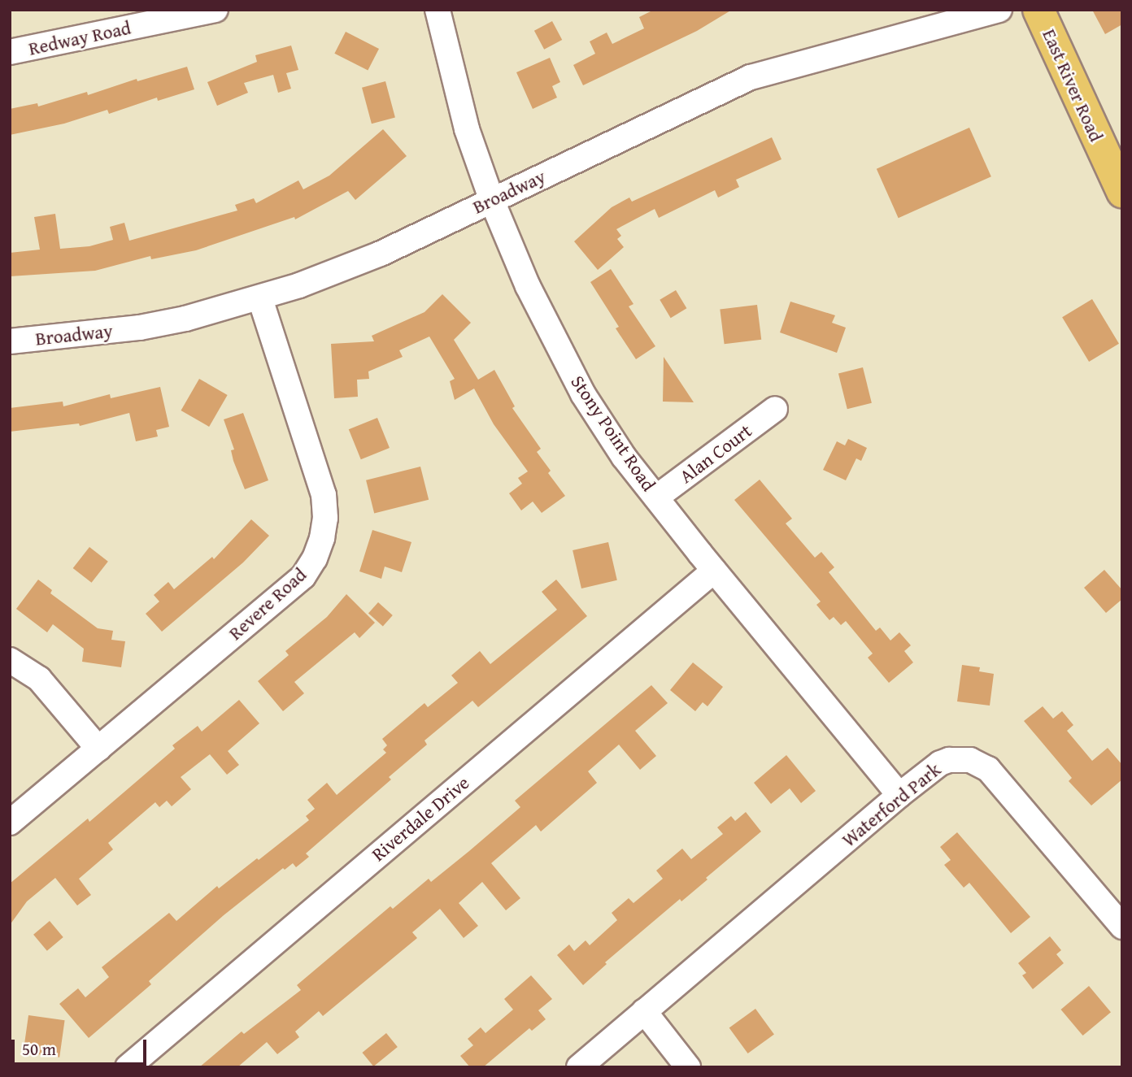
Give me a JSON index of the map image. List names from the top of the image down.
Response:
{
  "streets": {
    "main road": ["East River Road"],
    "street": [
      "Redway Road",
      "Broadway",
      "Stony Point Road",
      "Alan Court",
      "Revere Road",
      "Waterford Park",
      "Riverdale Drive"
    ]
  },
  "crossings": [
    ["Broadway", "Stony Point Road"],
    ["Broadway", "Revere Road"],
    ["Stony Point Road", "Alan Court"],
    ["Stony Point Road", "Waterford Park"],
    ["Stony Point Road", "Riverdale Drive"]
  ],
  "scale_bar": "50 m"
}
